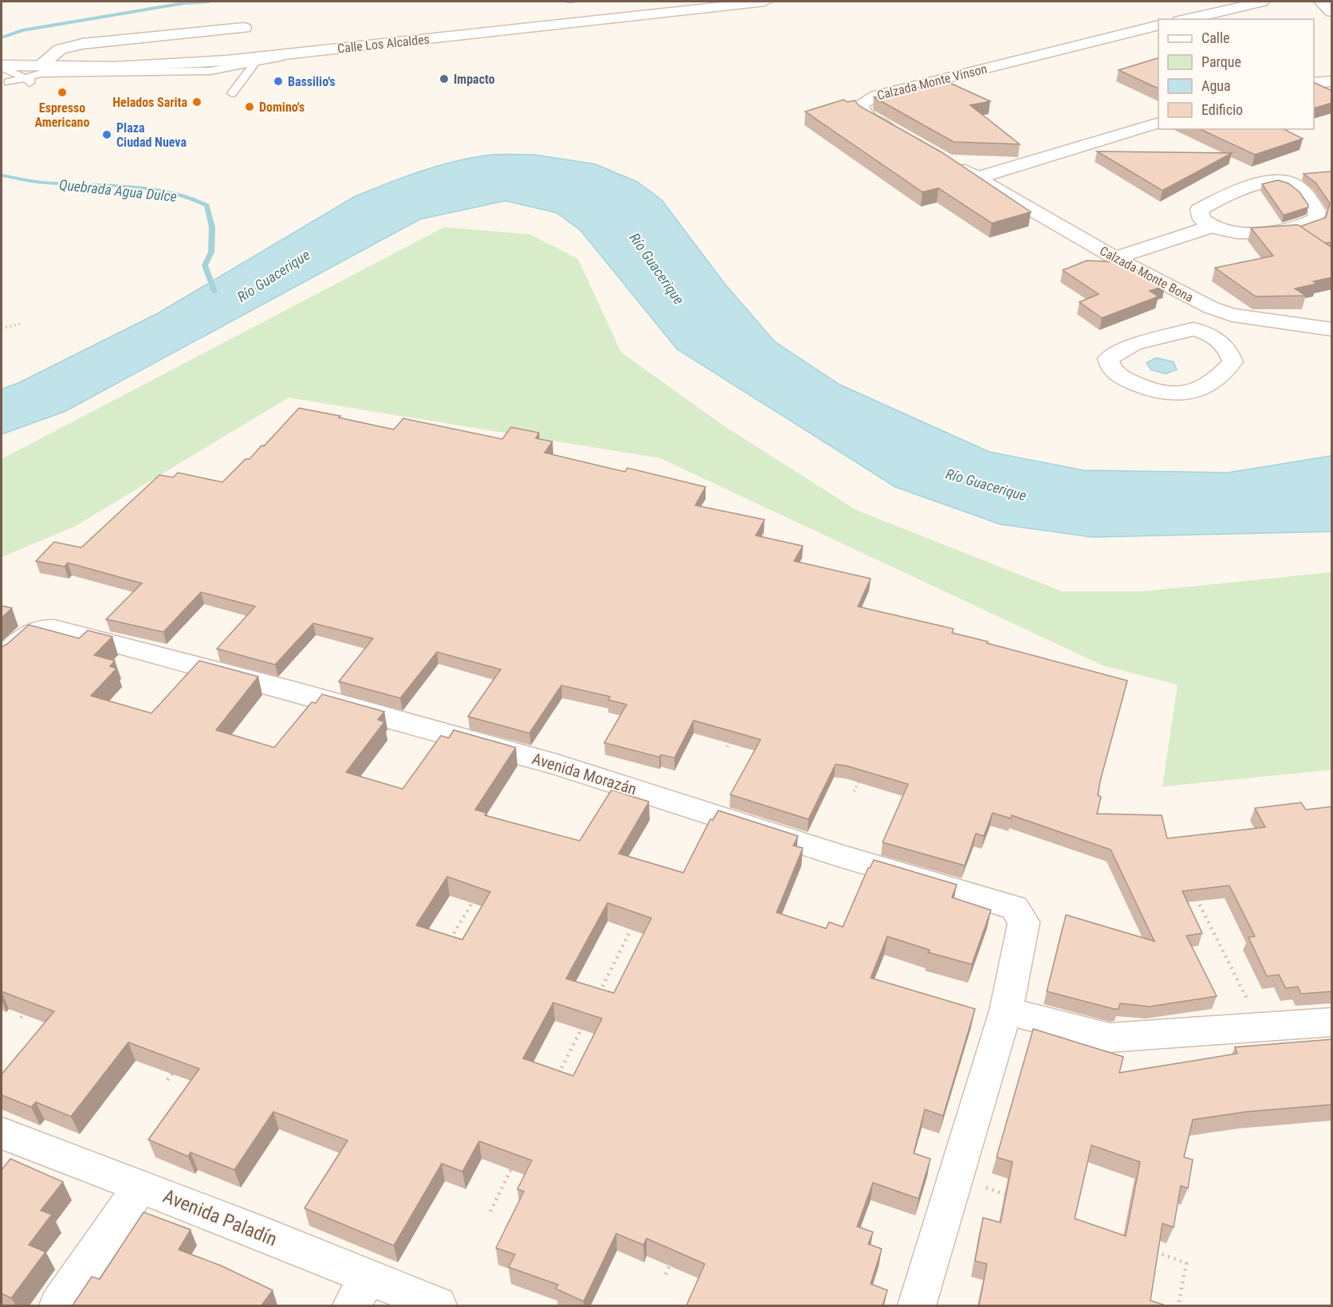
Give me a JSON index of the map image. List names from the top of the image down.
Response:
{
  "streets": {
    "street": [
      "Calle Los Alcaldes",
      "Calzada Monte Vinson",
      "Calzada Monte Bona",
      "Avenida Morazán",
      "Avenida Paladín"
    ]
  },
  "water": ["Quebrada Agua Dulce", "Río Guacerique"],
  "places": [
    "Impacto",
    "Bassilio's",
    "Espresso Americano",
    "Helados Sarita",
    "Domino's",
    "Plaza Ciudad Nueva"
  ],
  "legend": [
    "Calle",
    "Parque",
    "Agua",
    "Edificio"
  ]
}
